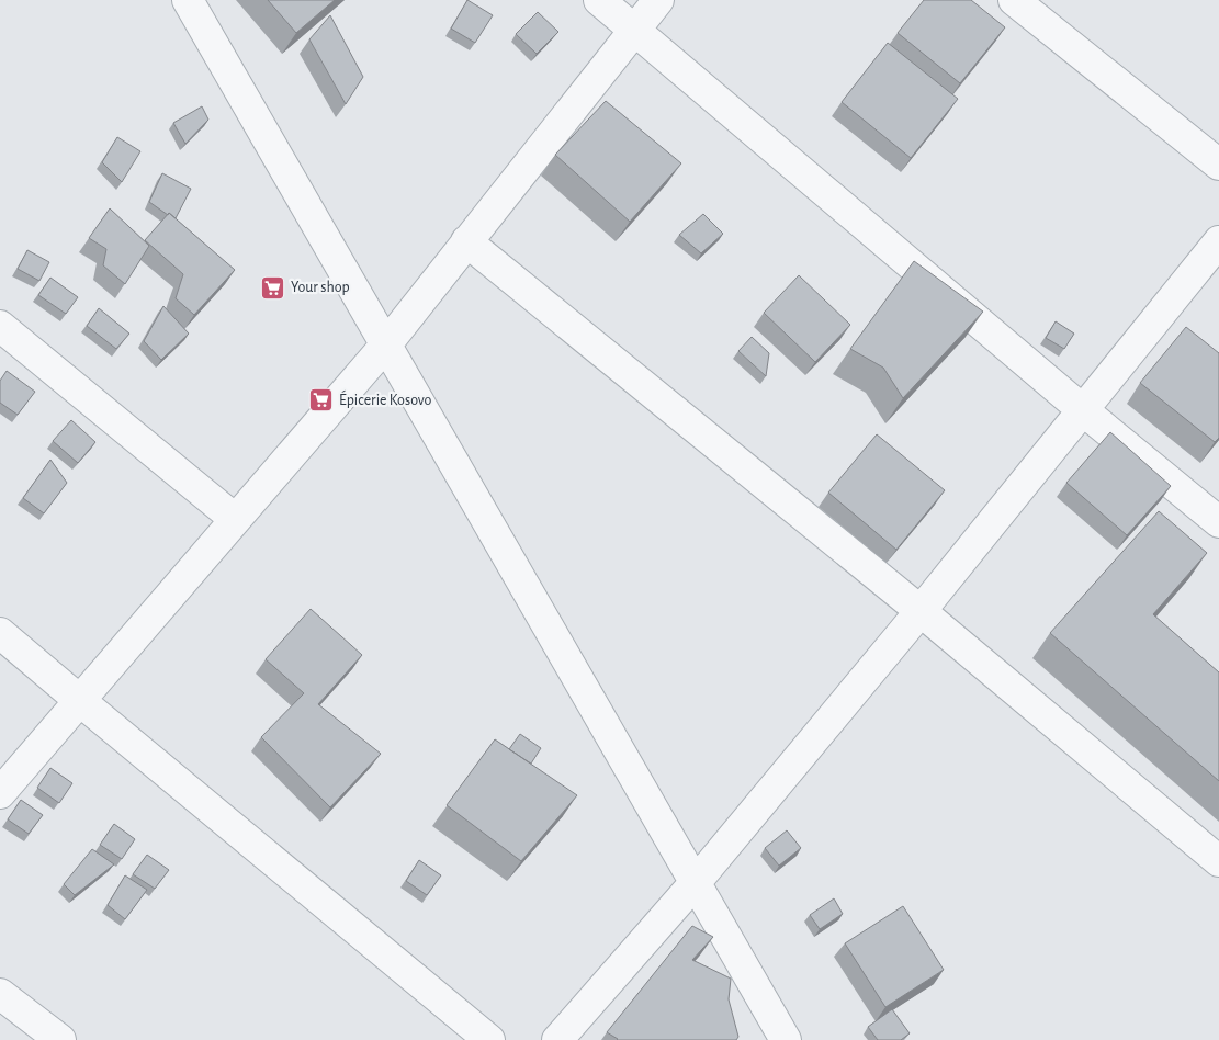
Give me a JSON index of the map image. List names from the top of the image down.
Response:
{
  "places": {
    "supermarket": ["Your shop", "Épicerie Kosovo"]
  }
}
